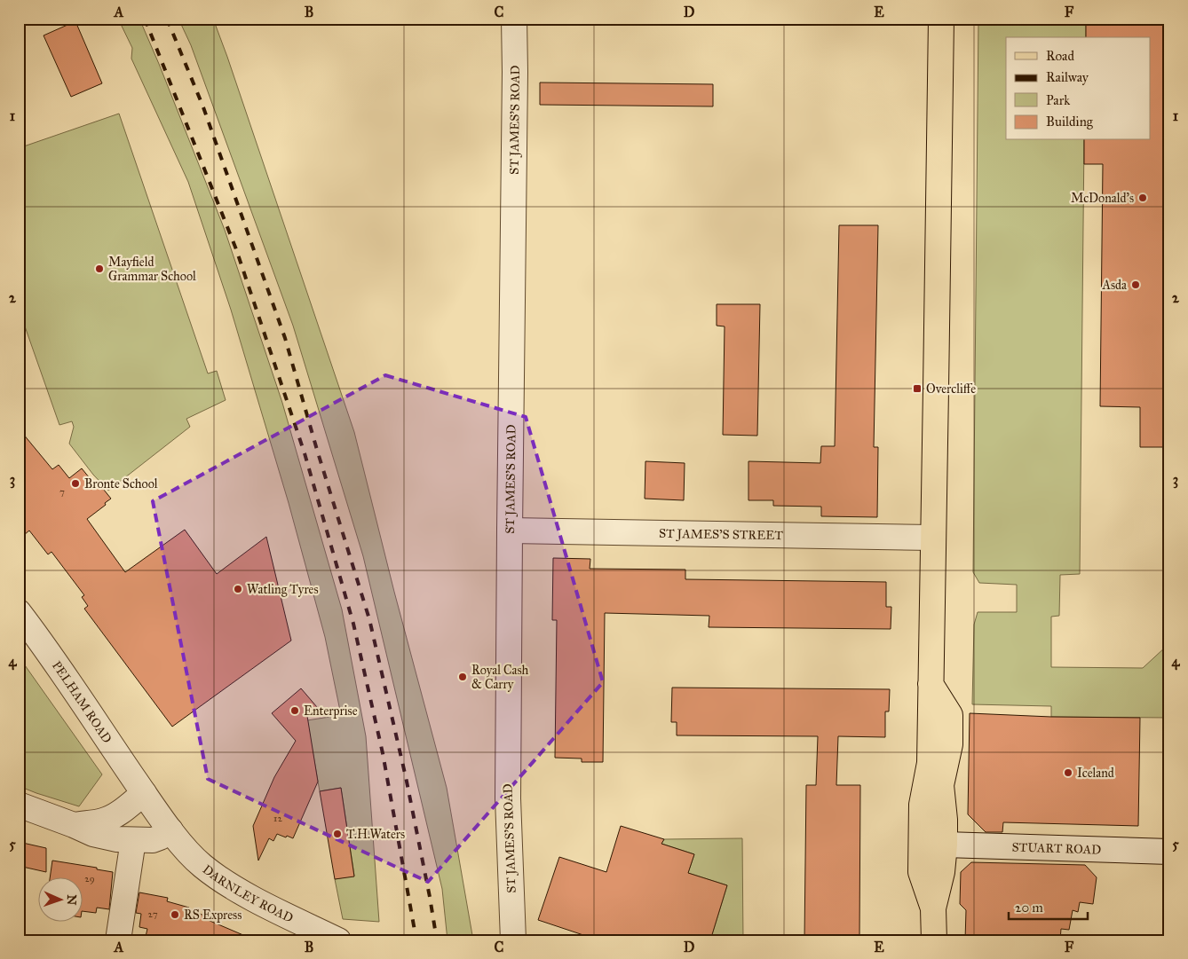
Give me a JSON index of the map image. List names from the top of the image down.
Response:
{
  "streets": {
    "street": [
      "ST JAMES'S ROAD",
      "ST JAMES'S STREET",
      "PELHAM ROAD",
      "STUART ROAD",
      "DARNLEY ROAD"
    ]
  },
  "crossings": [
    ["ST JAMES'S ROAD", "ST JAMES'S STREET"],
    ["PELHAM ROAD", "DARNLEY ROAD"]
  ],
  "places": {
    "other": [
      "McDonald's",
      "Mayfield Grammar School",
      "Asda",
      "Bronte School",
      "Watling Tyres",
      "Royal Cash & Carry",
      "Enterprise",
      "Iceland",
      "T.H.Waters",
      "RS Express"
    ],
    "transit": ["Overcliffe"]
  },
  "house_numbers": [
    "7",
    "12",
    "29",
    "27"
  ],
  "legend": [
    "Road",
    "Railway",
    "Park",
    "Building"
  ],
  "scale_bar": "20 m",
  "north": "right",
  "grid": {
    "columns": [
      "A",
      "B",
      "C",
      "D",
      "E",
      "F"
    ],
    "rows": [
      "1",
      "2",
      "3",
      "4",
      "5"
    ]
  }
}
